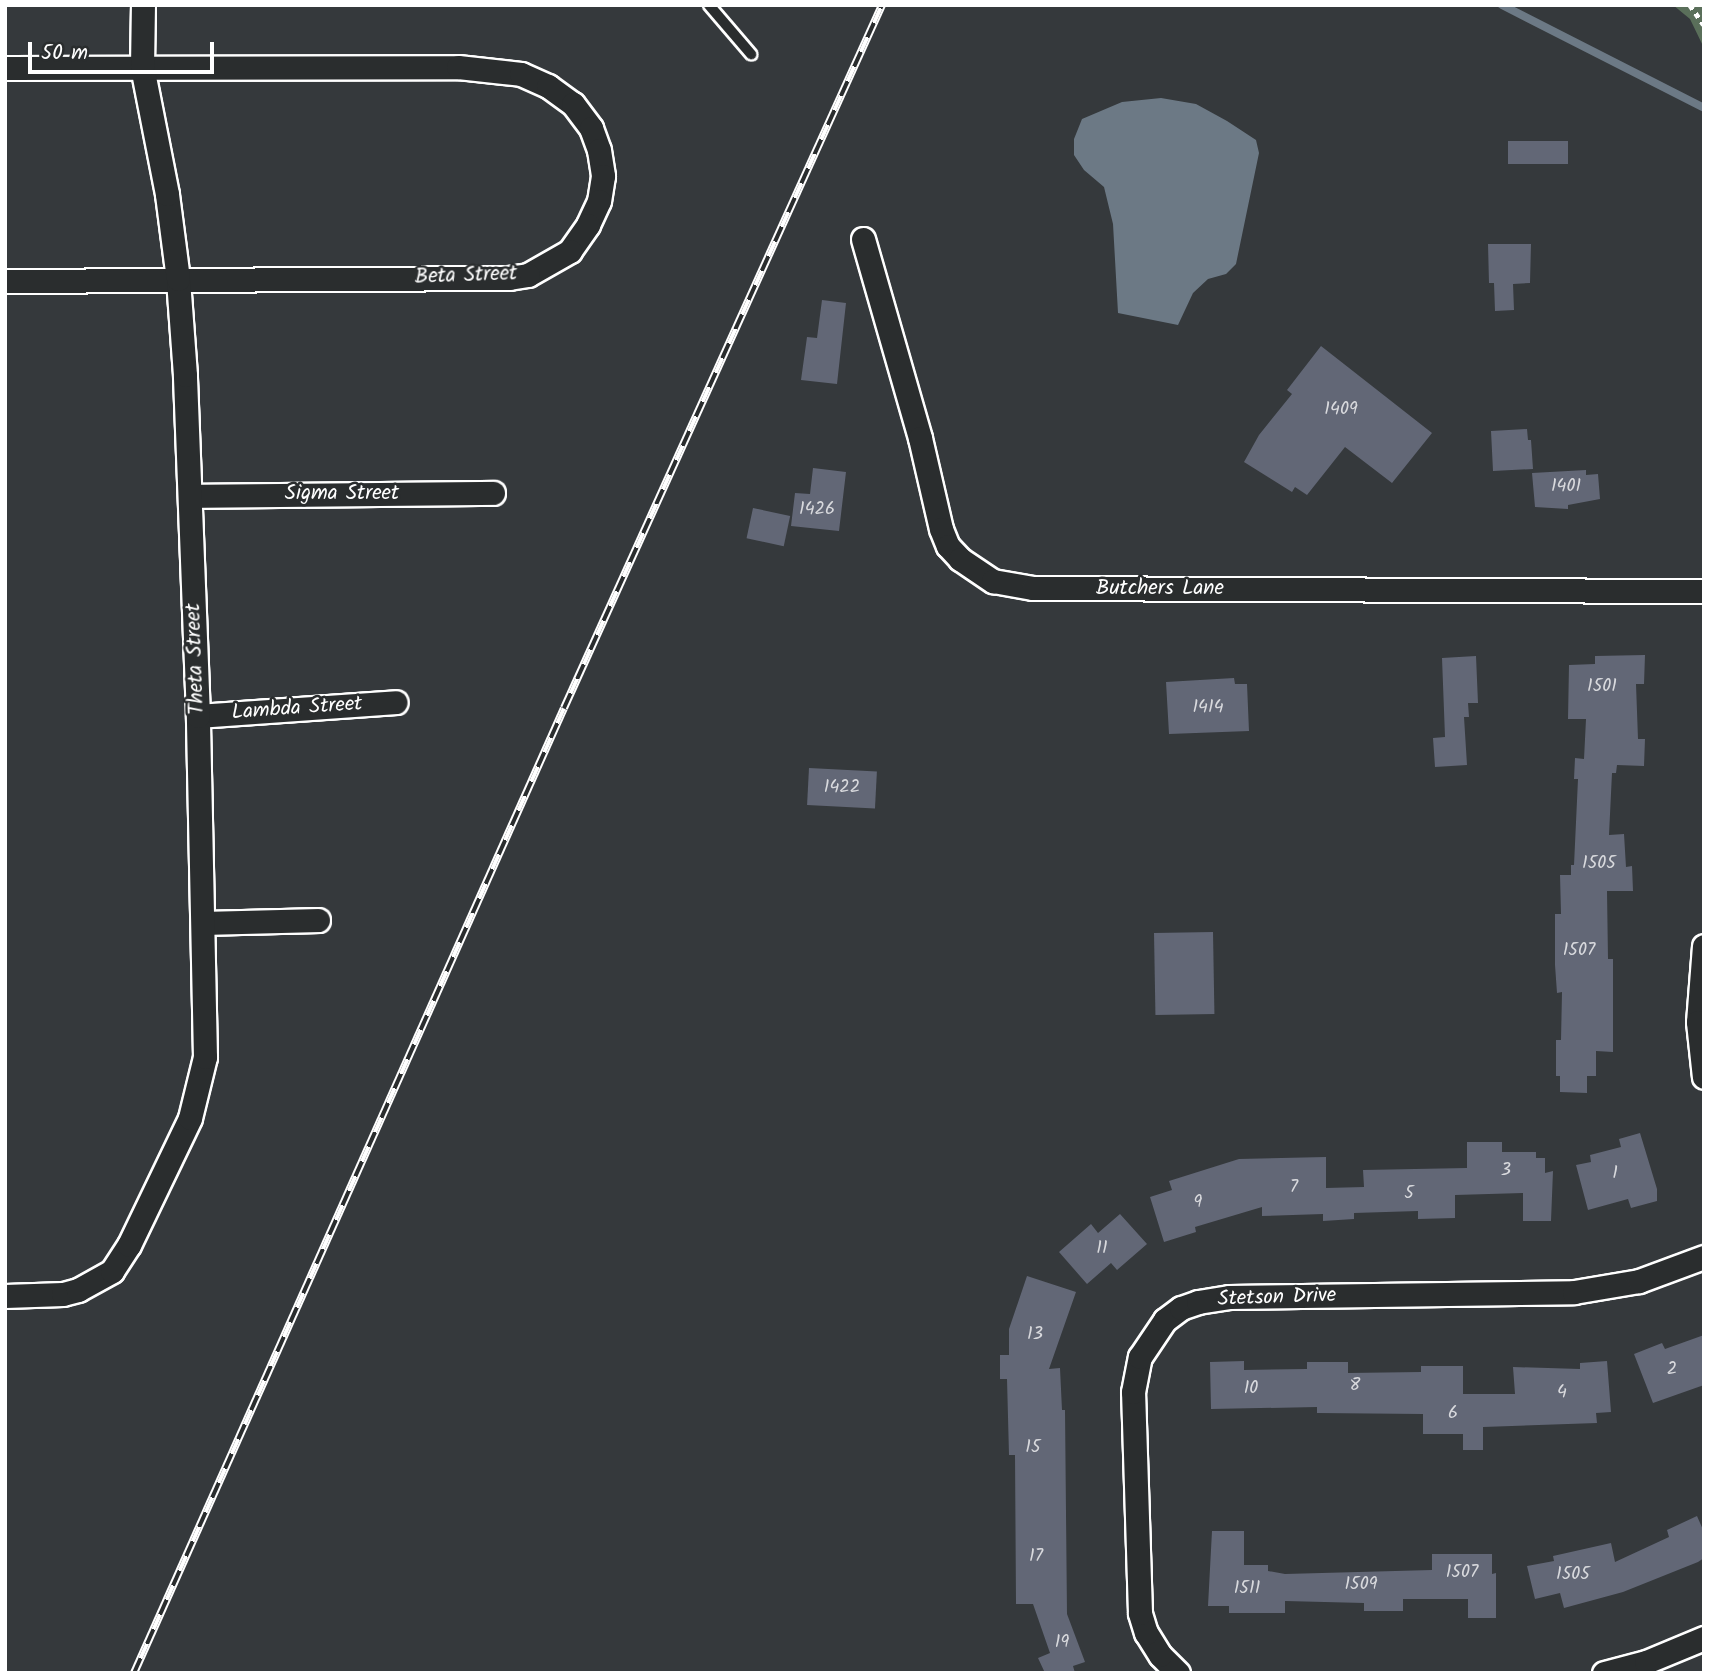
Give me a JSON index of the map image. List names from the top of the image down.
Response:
{
  "streets": {
    "street": [
      "Beta Street",
      "Sigma Street",
      "Butchers Lane",
      "Theta Street",
      "Lambda Street",
      "Stetson Drive"
    ]
  },
  "crossings": [
    ["Beta Street", "Theta Street"],
    ["Sigma Street", "Theta Street"],
    ["Theta Street", "Lambda Street"]
  ],
  "house_numbers": [
    "1409",
    "1401",
    "1426",
    "1501",
    "1414",
    "1422",
    "1505",
    "1507",
    "3",
    "1",
    "7",
    "5",
    "9",
    "11",
    "13",
    "2",
    "8",
    "10",
    "4",
    "6",
    "15",
    "17",
    "1507",
    "1505",
    "1509",
    "1511",
    "19"
  ],
  "scale_bar": "50 m"
}
